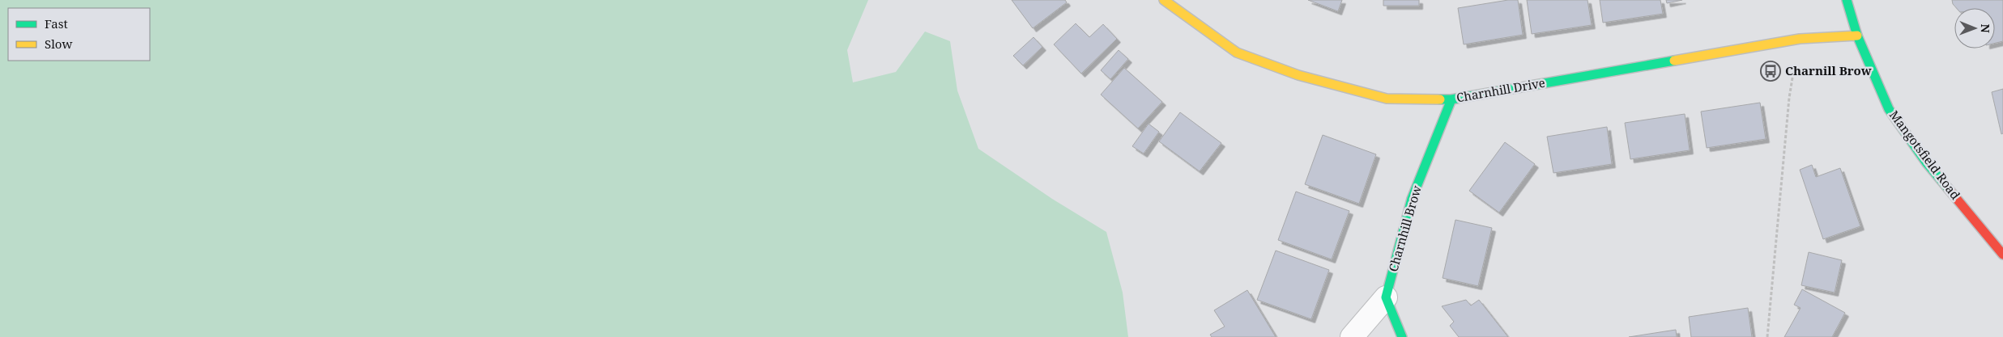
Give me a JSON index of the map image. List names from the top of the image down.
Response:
{
  "streets": {
    "street": ["Charnhill Drive", "Mangotsfield Road", "Charnhill Brow"]
  },
  "crossings": [
    ["Charnhill Drive", "Mangotsfield Road"],
    ["Charnhill Drive", "Charnhill Brow"]
  ],
  "places": {
    "bus stop": ["Charnill Brow"]
  },
  "legend": ["Fast", "Slow"],
  "north": "right"
}
